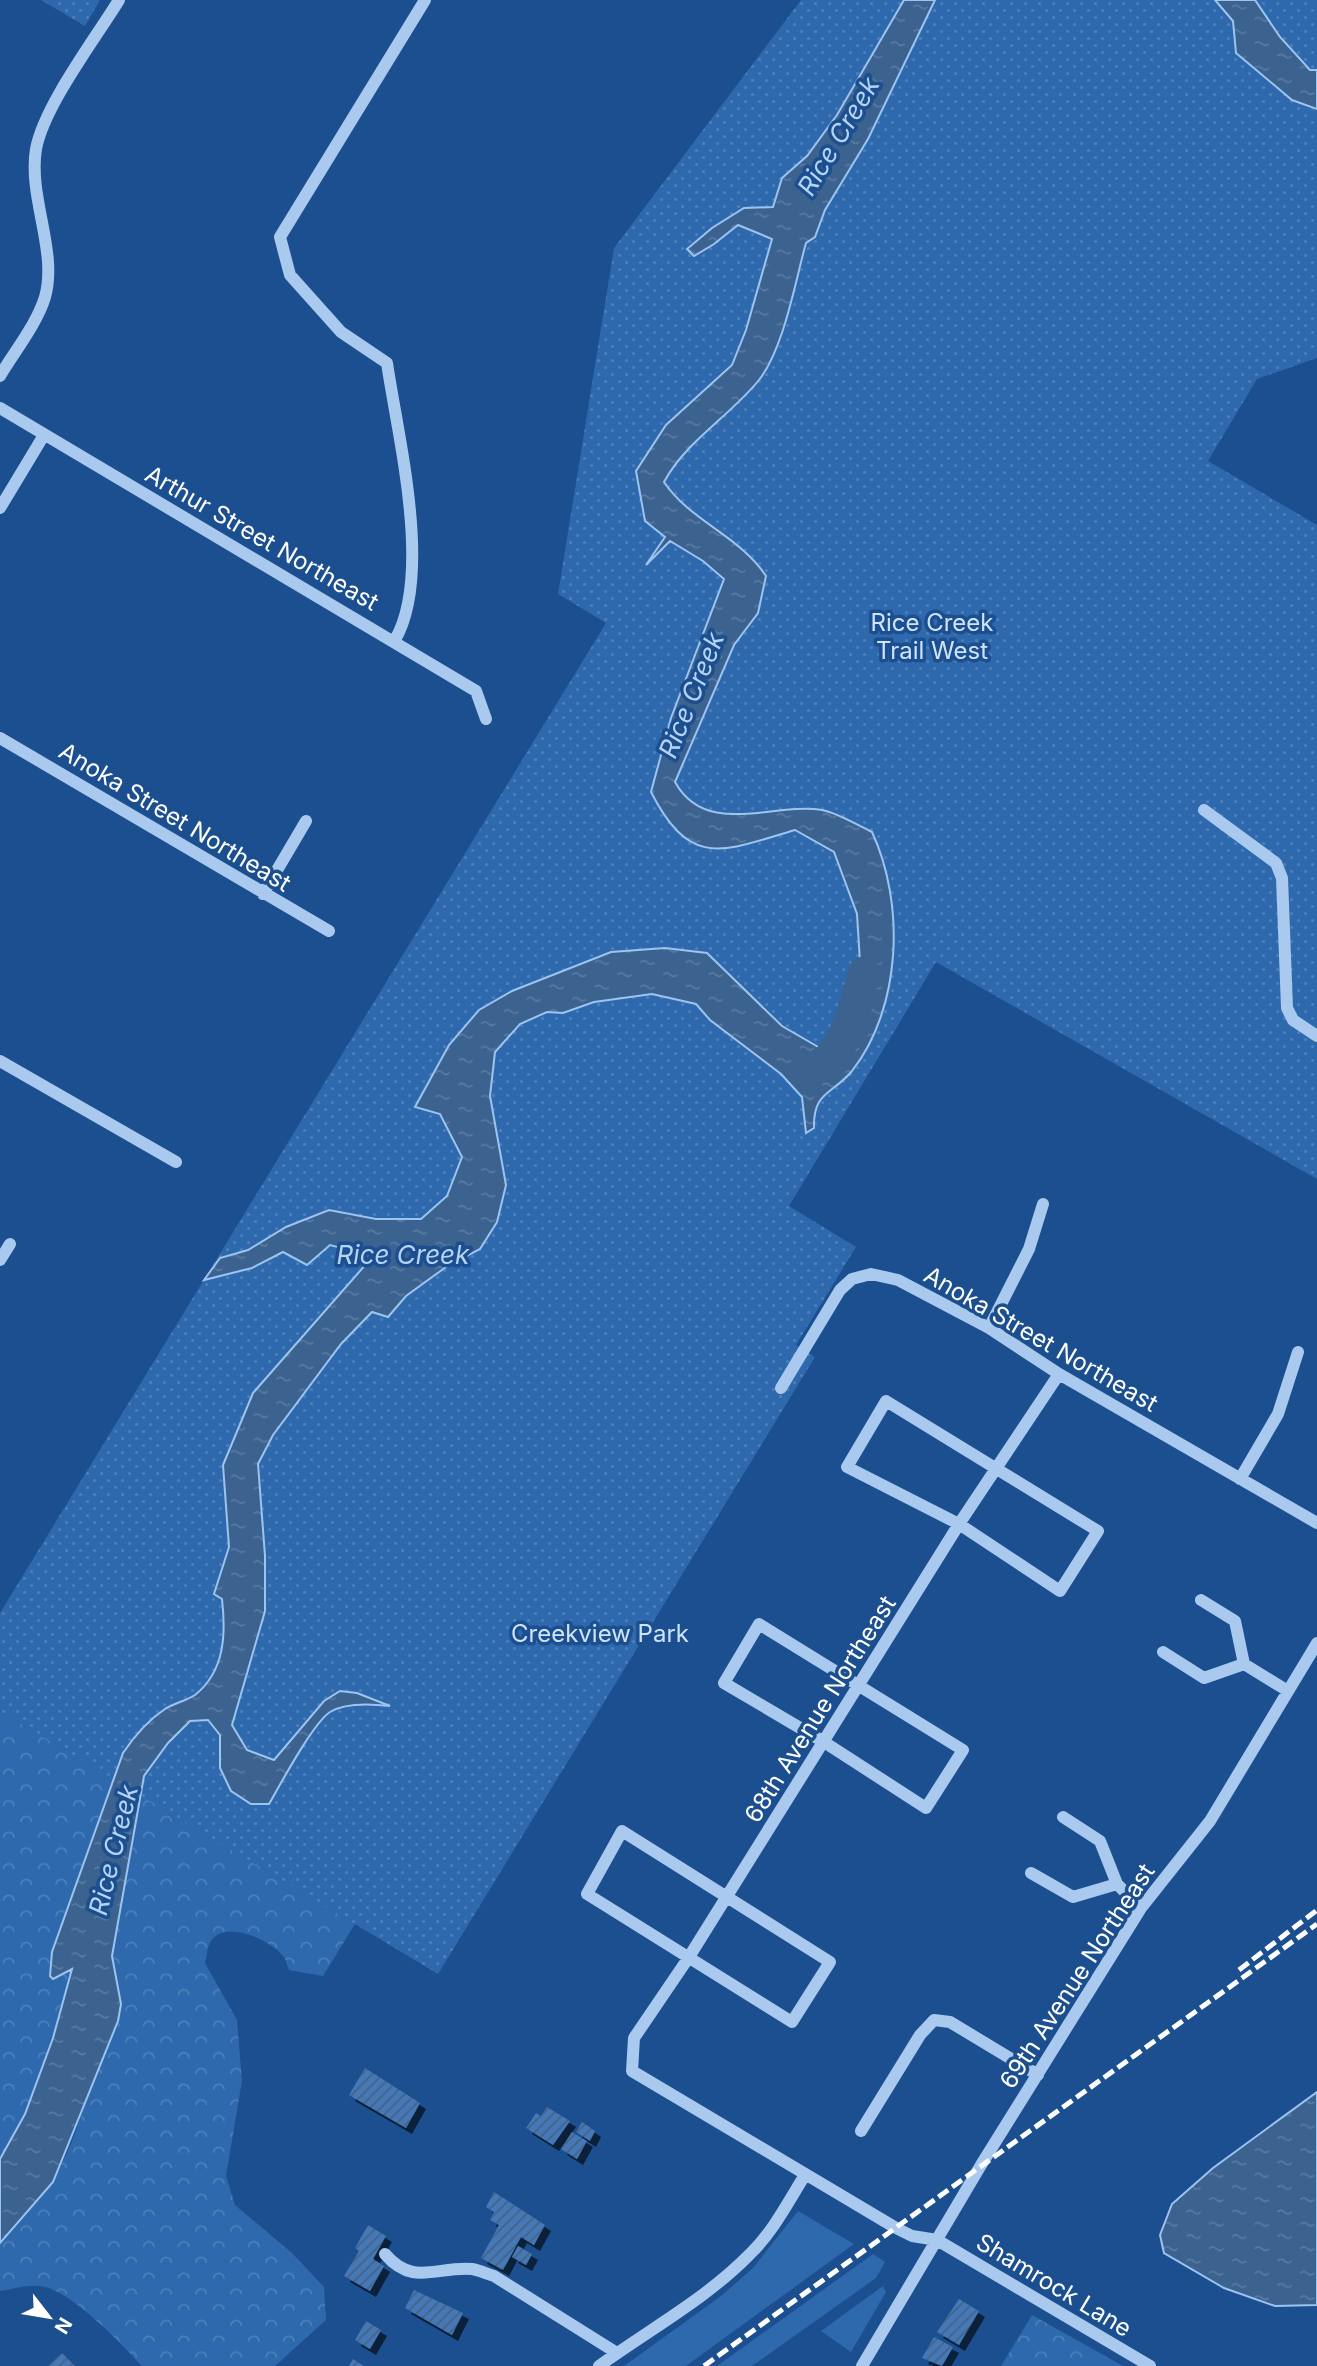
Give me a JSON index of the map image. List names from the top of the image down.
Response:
{
  "streets": {
    "street": [
      "Arthur Street Northeast",
      "Anoka Street Northeast",
      "68th Avenue Northeast",
      "69th Avenue Northeast",
      "Shamrock Lane"
    ]
  },
  "crossings": [
    ["Anoka Street Northeast", "68th Avenue Northeast"],
    ["68th Avenue Northeast", "Shamrock Lane"],
    ["69th Avenue Northeast", "Shamrock Lane"]
  ],
  "water": ["Rice Creek"],
  "parks": ["Rice Creek Trail West", "Creekview Park"],
  "north": "bottom right"
}
